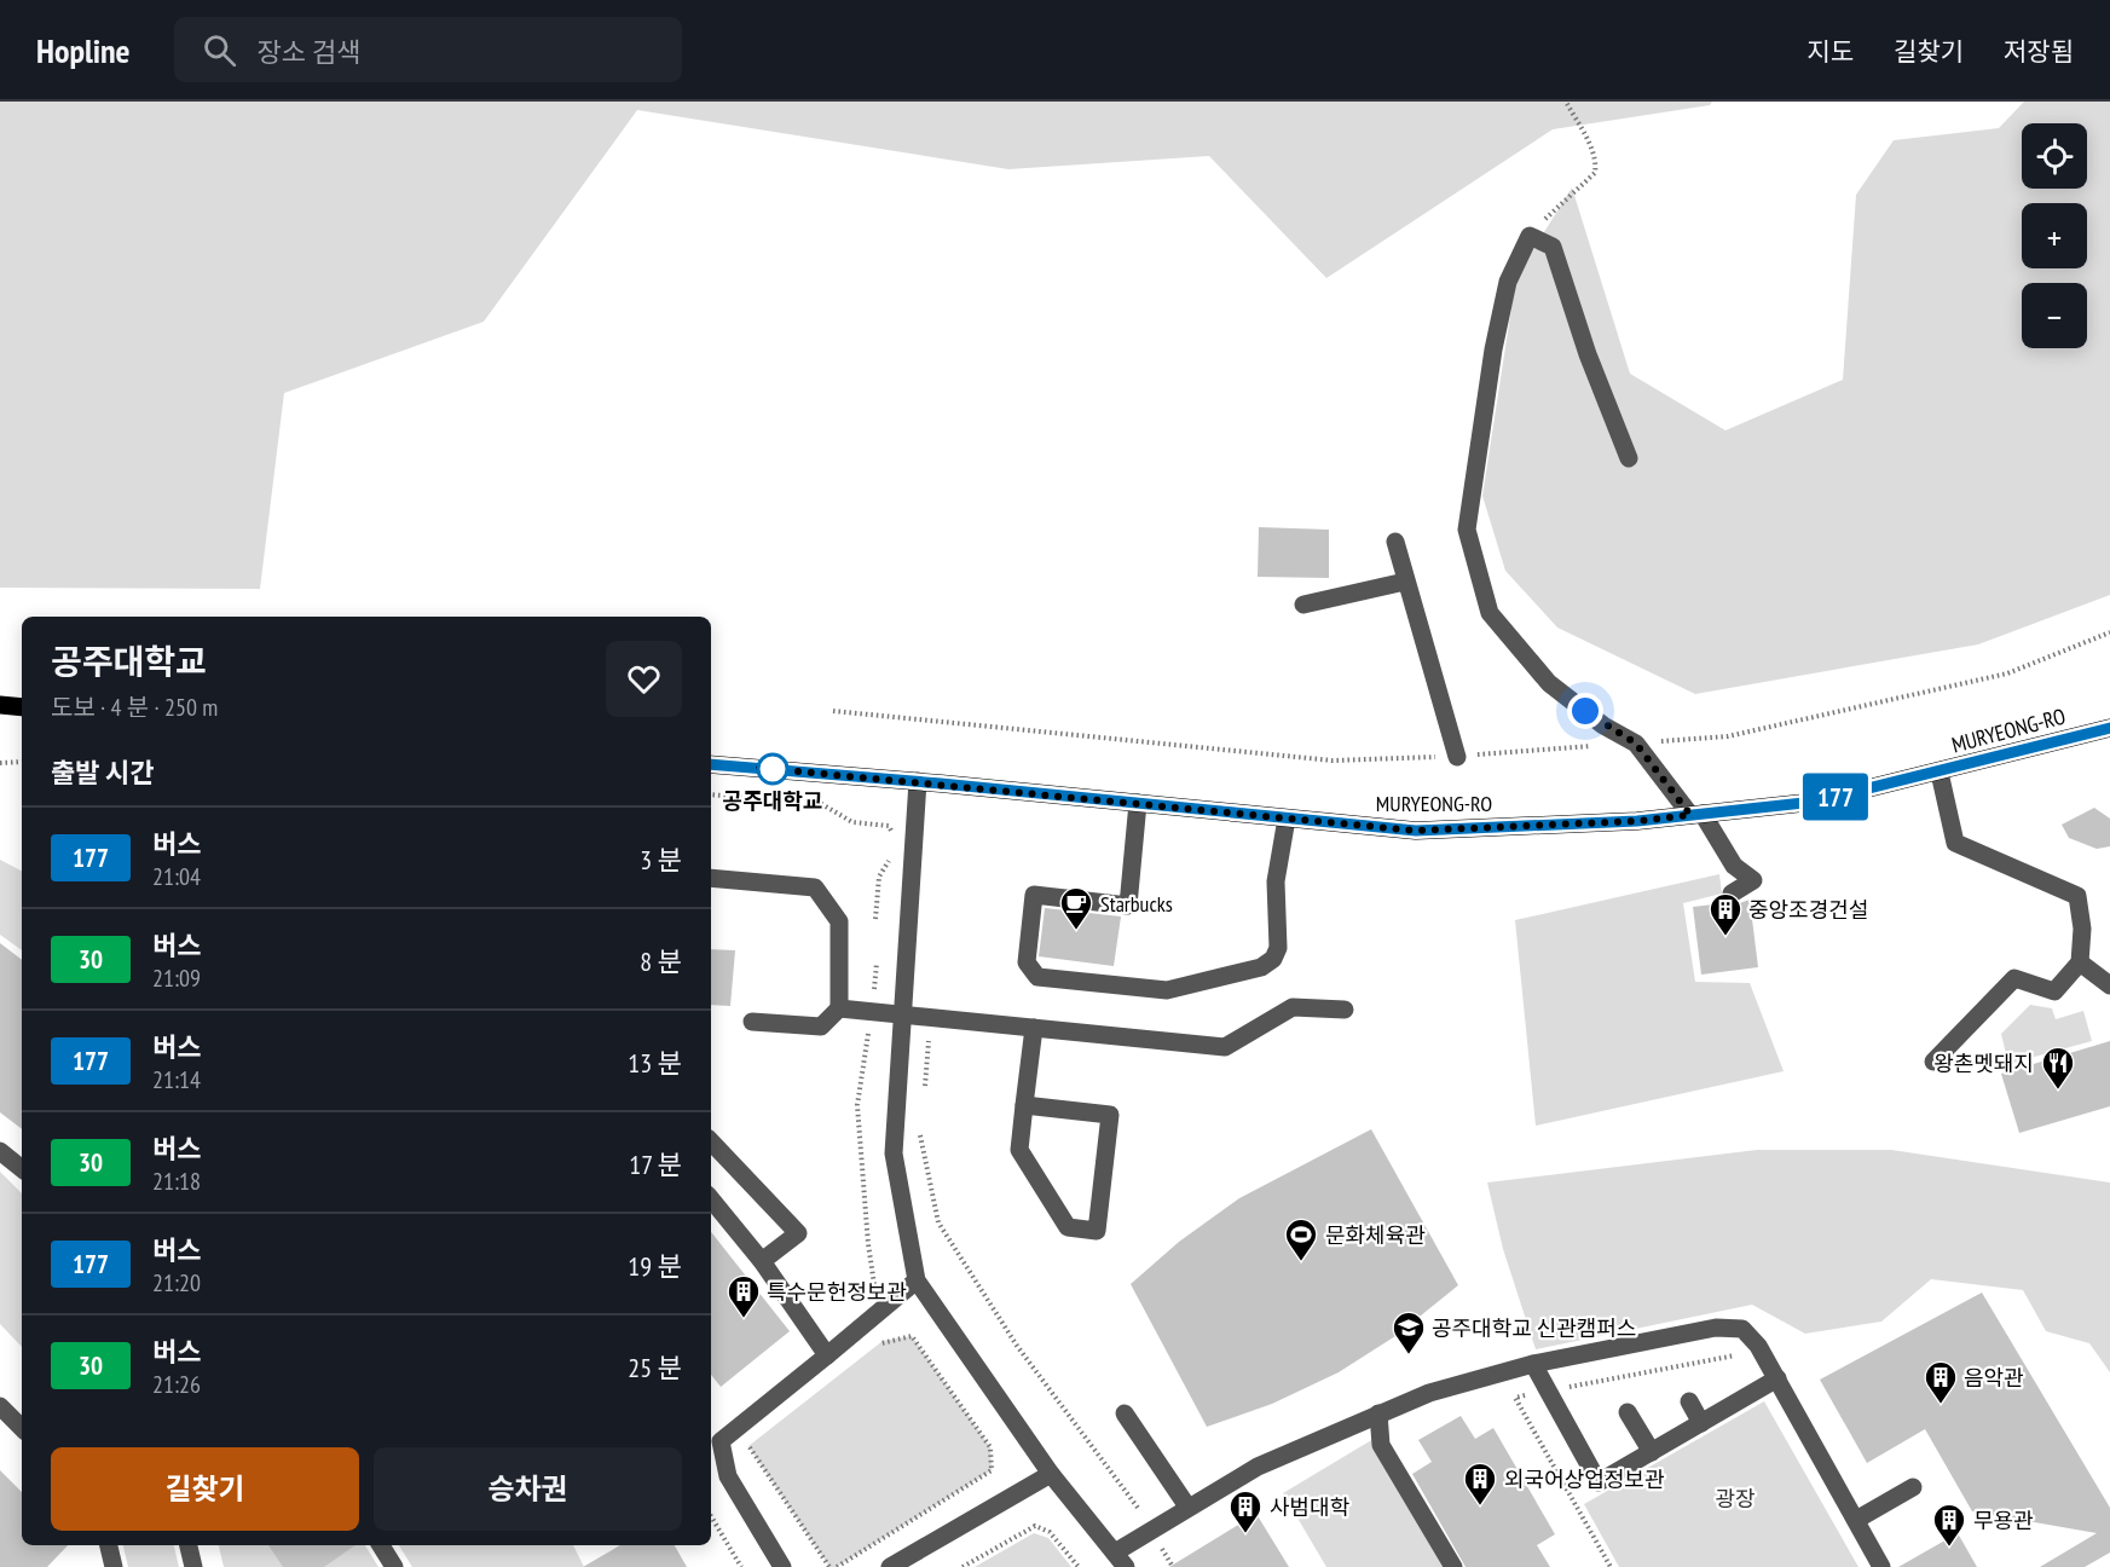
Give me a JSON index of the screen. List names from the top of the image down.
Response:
{
  "streets": {
    "main road": ["MURYEONG-RO"]
  },
  "parks": ["광장"],
  "places": {
    "other": ["공주대학교"],
    "cafe": ["Starbucks"],
    "building": [
      "중앙조경건설",
      "특수문헌정보관",
      "음악관",
      "외국어상업정보관",
      "사범대학",
      "무용관"
    ],
    "restaurant": ["왕촌멧돼지"],
    "sports": ["문화체육관"],
    "school or university": ["공주대학교 신관캠퍼스"]
  },
  "lines": ["bus line 177"],
  "page": {
    "header": "Hopline",
    "search": "장소 검색",
    "nav": ["지도", "길찾기", "저장됨"],
    "on_map": "177",
    "map_buttons": ["+", "−"],
    "heading": [
      ["공주대학교", "도보 · 4 분 · 250 m"],
      "출발 시간"
    ],
    "list": [
      {
        "mark": "177",
        "name": "버스",
        "note": "21:04",
        "value": "3 분"
      },
      {
        "mark": "30",
        "name": "버스",
        "note": "21:09",
        "value": "8 분"
      },
      {
        "mark": "177",
        "name": "버스",
        "note": "21:14",
        "value": "13 분"
      },
      {
        "mark": "30",
        "name": "버스",
        "note": "21:18",
        "value": "17 분"
      },
      {
        "mark": "177",
        "name": "버스",
        "note": "21:20",
        "value": "19 분"
      },
      {
        "mark": "30",
        "name": "버스",
        "note": "21:26",
        "value": "25 분"
      }
    ],
    "buttons": ["길찾기", "승차권"]
  }
}
